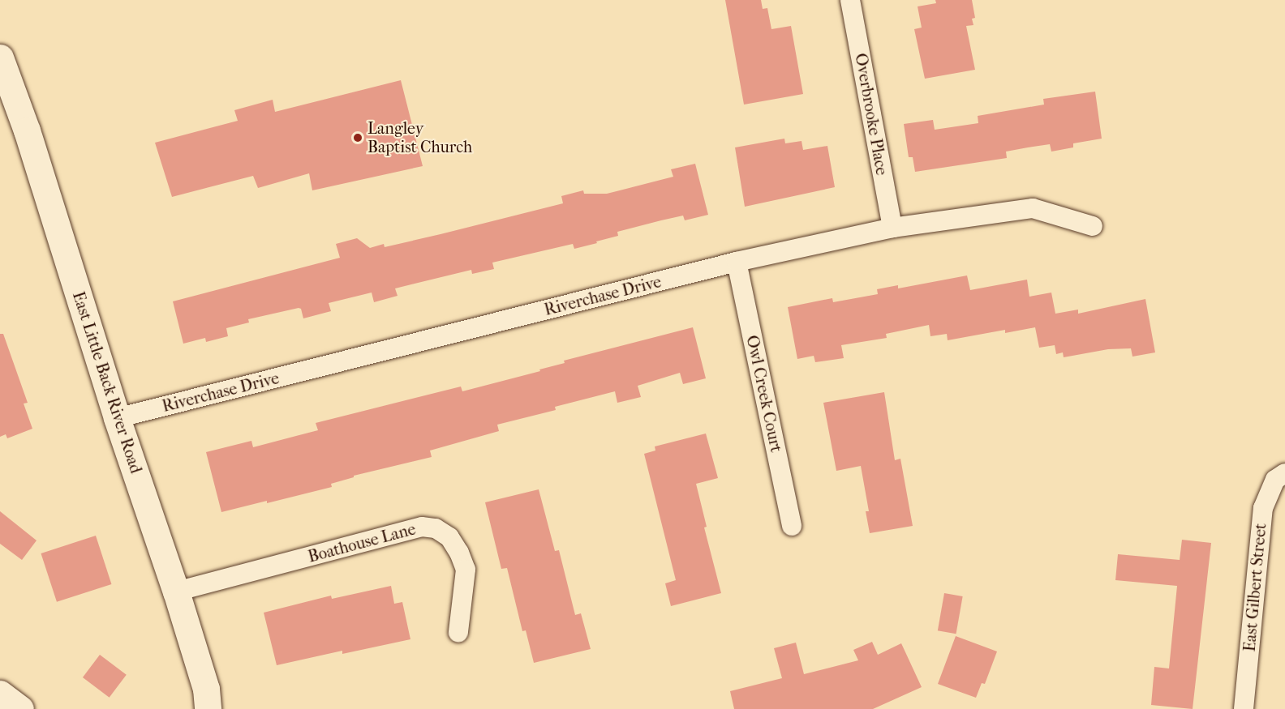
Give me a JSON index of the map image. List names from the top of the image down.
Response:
{
  "streets": {
    "street": [
      "Overbrooke Place",
      "Riverchase Drive",
      "East Little Back River Road",
      "Owl Creek Court",
      "Boathouse Lane",
      "East Gilbert Street"
    ]
  },
  "crossings": [
    ["Overbrooke Place", "Riverchase Drive"],
    ["Riverchase Drive", "East Little Back River Road"],
    ["Riverchase Drive", "Owl Creek Court"],
    ["East Little Back River Road", "Boathouse Lane"]
  ],
  "places": ["Langley Baptist Church"]
}
